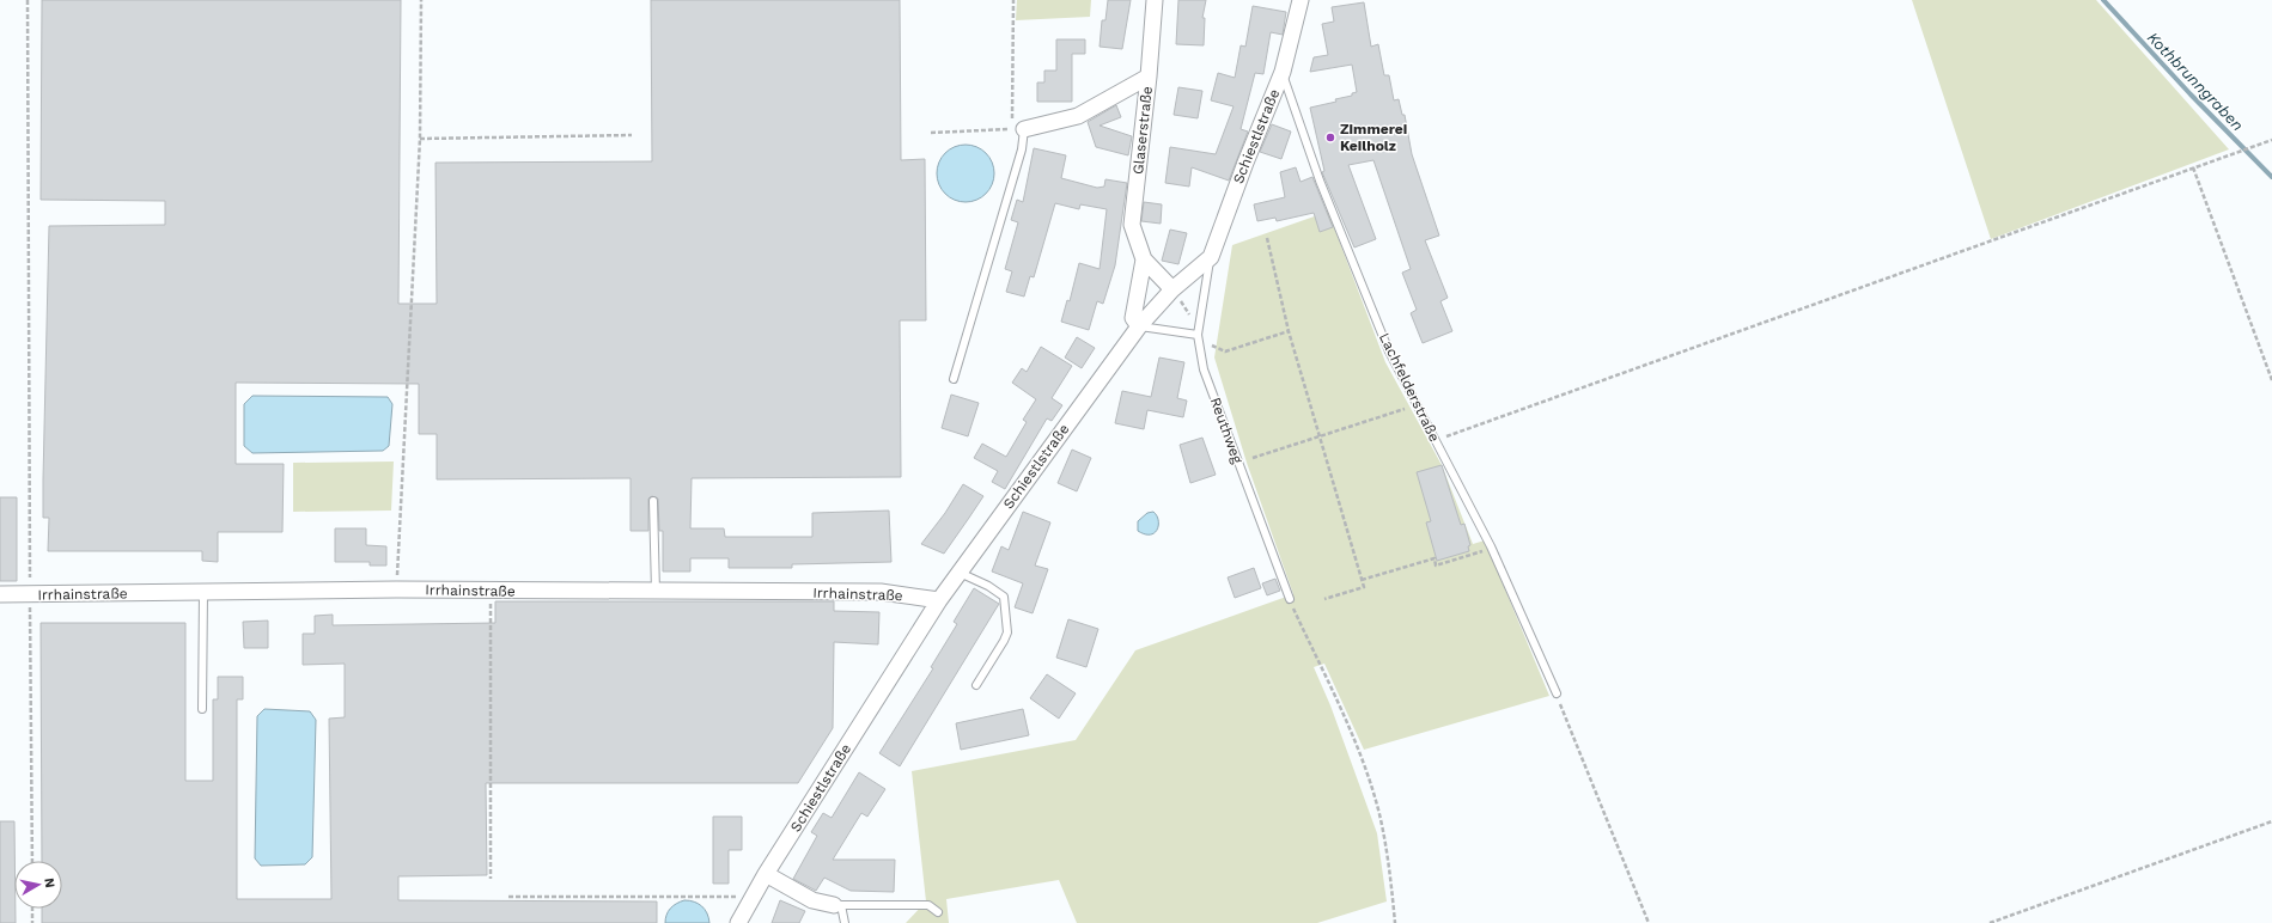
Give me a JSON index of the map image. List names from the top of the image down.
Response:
{
  "streets": {
    "street": ["Glaserstraße", "Schiestlstraße", "Irrhainstraße"],
    "lane": ["Lachfelderstraße", "Reuthweg"]
  },
  "crossings": [
    ["Glaserstraße", "Schiestlstraße"],
    ["Schiestlstraße", "Lachfelderstraße"],
    ["Schiestlstraße", "Reuthweg"],
    ["Schiestlstraße", "Irrhainstraße"]
  ],
  "water": ["Kothbrunngraben"],
  "places": ["Zimmerei Keilholz"],
  "north": "right"
}
